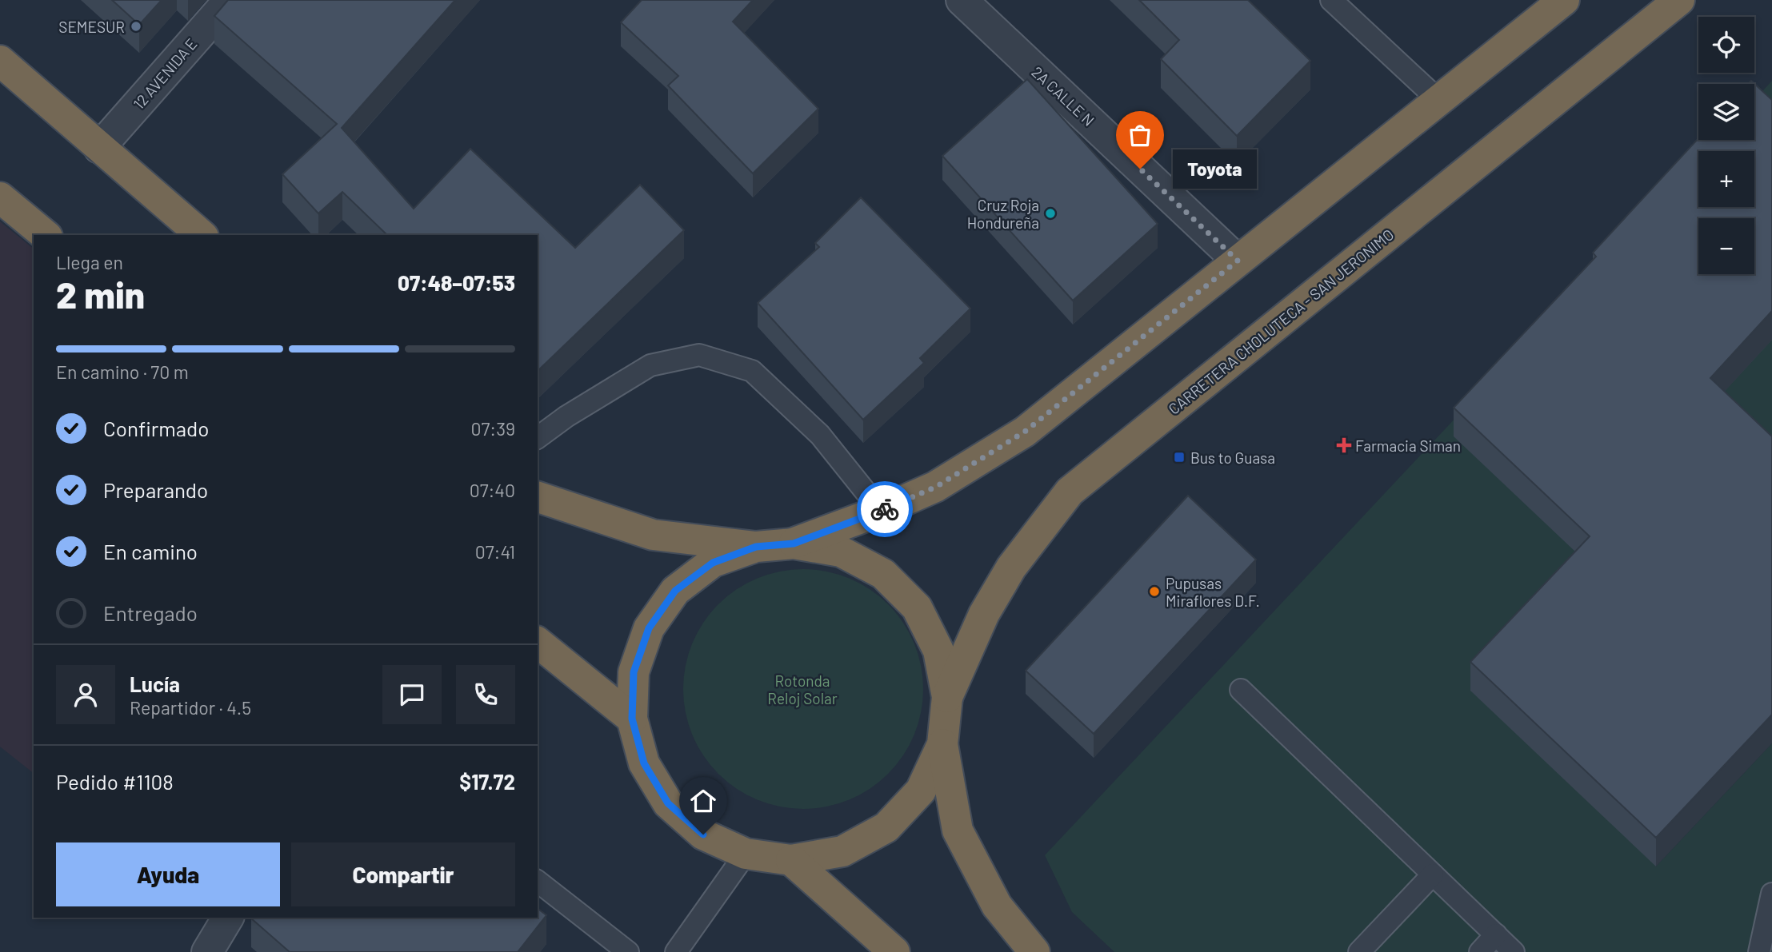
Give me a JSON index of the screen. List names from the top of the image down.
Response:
{
  "streets": {
    "highway": ["CARRETERA CHOLUTECA - SAN JERONIMO"],
    "street": ["12 AVENIDA E", "2A CALLE N"]
  },
  "parks": ["Rotonda Reloj Solar"],
  "places": {
    "other": [
      "SEMESUR",
      "Toyota",
      "Cruz Roja Hondureña",
      "Pupusas Miraflores D.F."
    ],
    "health": ["Farmacia Siman"],
    "transit": ["Bus to Guasa"]
  },
  "page": {
    "map_buttons": ["+", "−"],
    "bubble": "Toyota",
    "heading": ["2 min", "Llega en", "07:48–07:53"],
    "panel": [
      "Lucía",
      "Repartidor · 4.5",
      "Pedido #1108",
      "$17.72"
    ],
    "bar": "En camino · 70 m",
    "list": [
      ["Confirmado", "07:39"],
      ["Preparando", "07:40"],
      ["En camino", "07:41"],
      "Entregado"
    ],
    "buttons": ["Ayuda", "Compartir"]
  }
}
